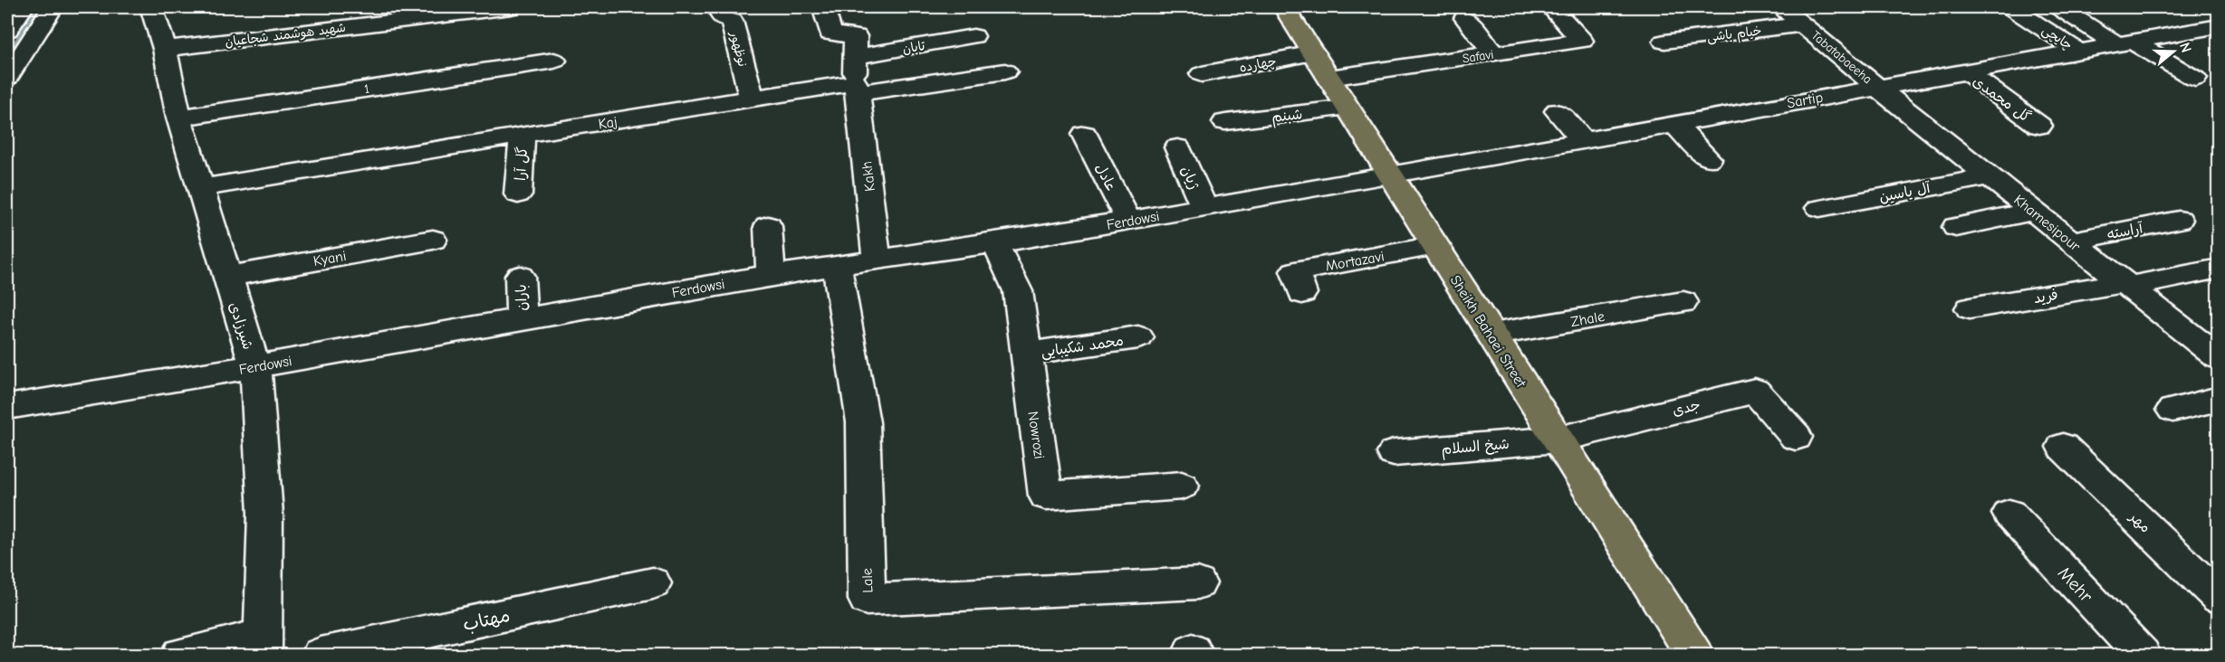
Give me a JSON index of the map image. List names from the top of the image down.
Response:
{
  "streets": {
    "main road": ["Sheikh Bahaei Street"],
    "street": [
      "خیام باشی",
      "شهید هوشمند شجاعیان",
      "چایچی",
      "تابان",
      "نوظهور",
      "Safavi",
      "Tabatabaeeha",
      "چهارده",
      "1",
      "گل محمدی",
      "Sartip",
      "شبنم",
      "Kaj",
      "گل آرا",
      "Kakh",
      "عادل",
      "ژیان",
      "آل یاسین",
      "Ferdowsi",
      "Khamesipour",
      "آراسته",
      "Kyani",
      "Mortazavi",
      "فرید",
      "باران",
      "Zhale",
      "شیرزادی",
      "محمد شکیبایی",
      "جدی",
      "Nowrozi",
      "شیخ السلام",
      "مهر",
      "Lale",
      "Mehr",
      "مهتاب"
    ]
  },
  "crossings": [
    ["خیام باشی", "Tabatabaeeha"],
    ["شهید هوشمند شجاعیان", "شیرزادی"],
    ["چایچی", "Sartip"],
    ["تابان", "Kakh"],
    ["نوظهور", "Kaj"],
    ["Safavi", "چهارده"],
    ["Safavi", "Sheikh Bahaei Street"],
    ["Tabatabaeeha", "Sartip"],
    ["Tabatabaeeha", "Khamesipour"],
    ["چهارده", "Sheikh Bahaei Street"],
    ["1", "شیرزادی"],
    ["گل محمدی", "Sartip"],
    ["Sartip", "Ferdowsi"],
    ["Sartip", "Khamesipour"],
    ["Sartip", "Sheikh Bahaei Street"],
    ["شبنم", "Sheikh Bahaei Street"],
    ["Kaj", "گل آرا"],
    ["Kaj", "Kakh"],
    ["Kaj", "شیرزادی"],
    ["Kakh", "Ferdowsi"],
    ["عادل", "Ferdowsi"],
    ["ژیان", "Ferdowsi"],
    ["آل یاسین", "Khamesipour"],
    ["Ferdowsi", "باران"],
    ["Ferdowsi", "شیرزادی"],
    ["Ferdowsi", "Sheikh Bahaei Street"],
    ["Ferdowsi", "Nowrozi"],
    ["Ferdowsi", "Lale"],
    ["Khamesipour", "آراسته"],
    ["Khamesipour", "فرید"],
    ["Kyani", "شیرزادی"],
    ["Mortazavi", "Sheikh Bahaei Street"],
    ["Zhale", "Sheikh Bahaei Street"],
    ["Sheikh Bahaei Street", "جدی"],
    ["Sheikh Bahaei Street", "شیخ السلام"],
    ["محمد شکیبایی", "Nowrozi"],
    ["جدی", "شیخ السلام"]
  ],
  "north": "right"
}
